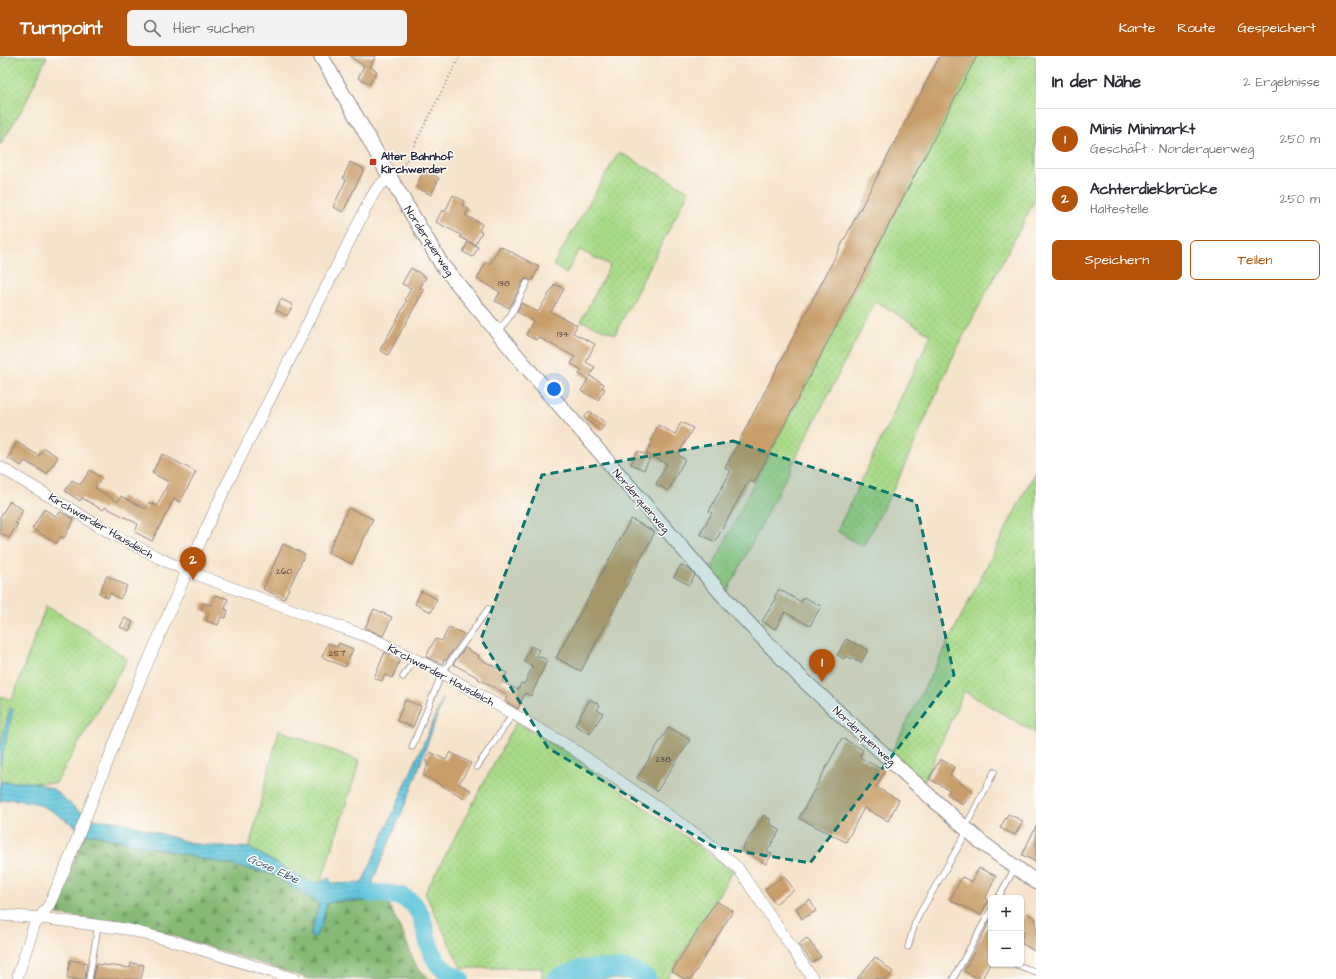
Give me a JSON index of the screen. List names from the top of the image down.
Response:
{
  "streets": {
    "street": ["Norderquerweg", "Kirchwerder Hausdeich"]
  },
  "water": ["Gose Elbe"],
  "places": {
    "transit": ["Alter Bahnhof Kirchwerder"]
  },
  "house_numbers": [
    "138",
    "134",
    "260",
    "257",
    "238"
  ],
  "page": {
    "header": "Turnpoint",
    "search": "Hier suchen",
    "nav": ["Karte", "Route", "Gespeichert"],
    "heading": ["In der Nähe", "2 Ergebnisse"],
    "list": [
      {
        "mark": "1",
        "name": "Minis Minimarkt",
        "note": "Geschäft · Norderquerweg",
        "value": "250 m"
      },
      {
        "mark": "2",
        "name": "Achterdiekbrücke",
        "note": "Haltestelle",
        "value": "250 m"
      }
    ],
    "buttons": ["Speichern", "Teilen"],
    "pins": ["2", "1"],
    "map_buttons": ["+", "−"]
  }
}
